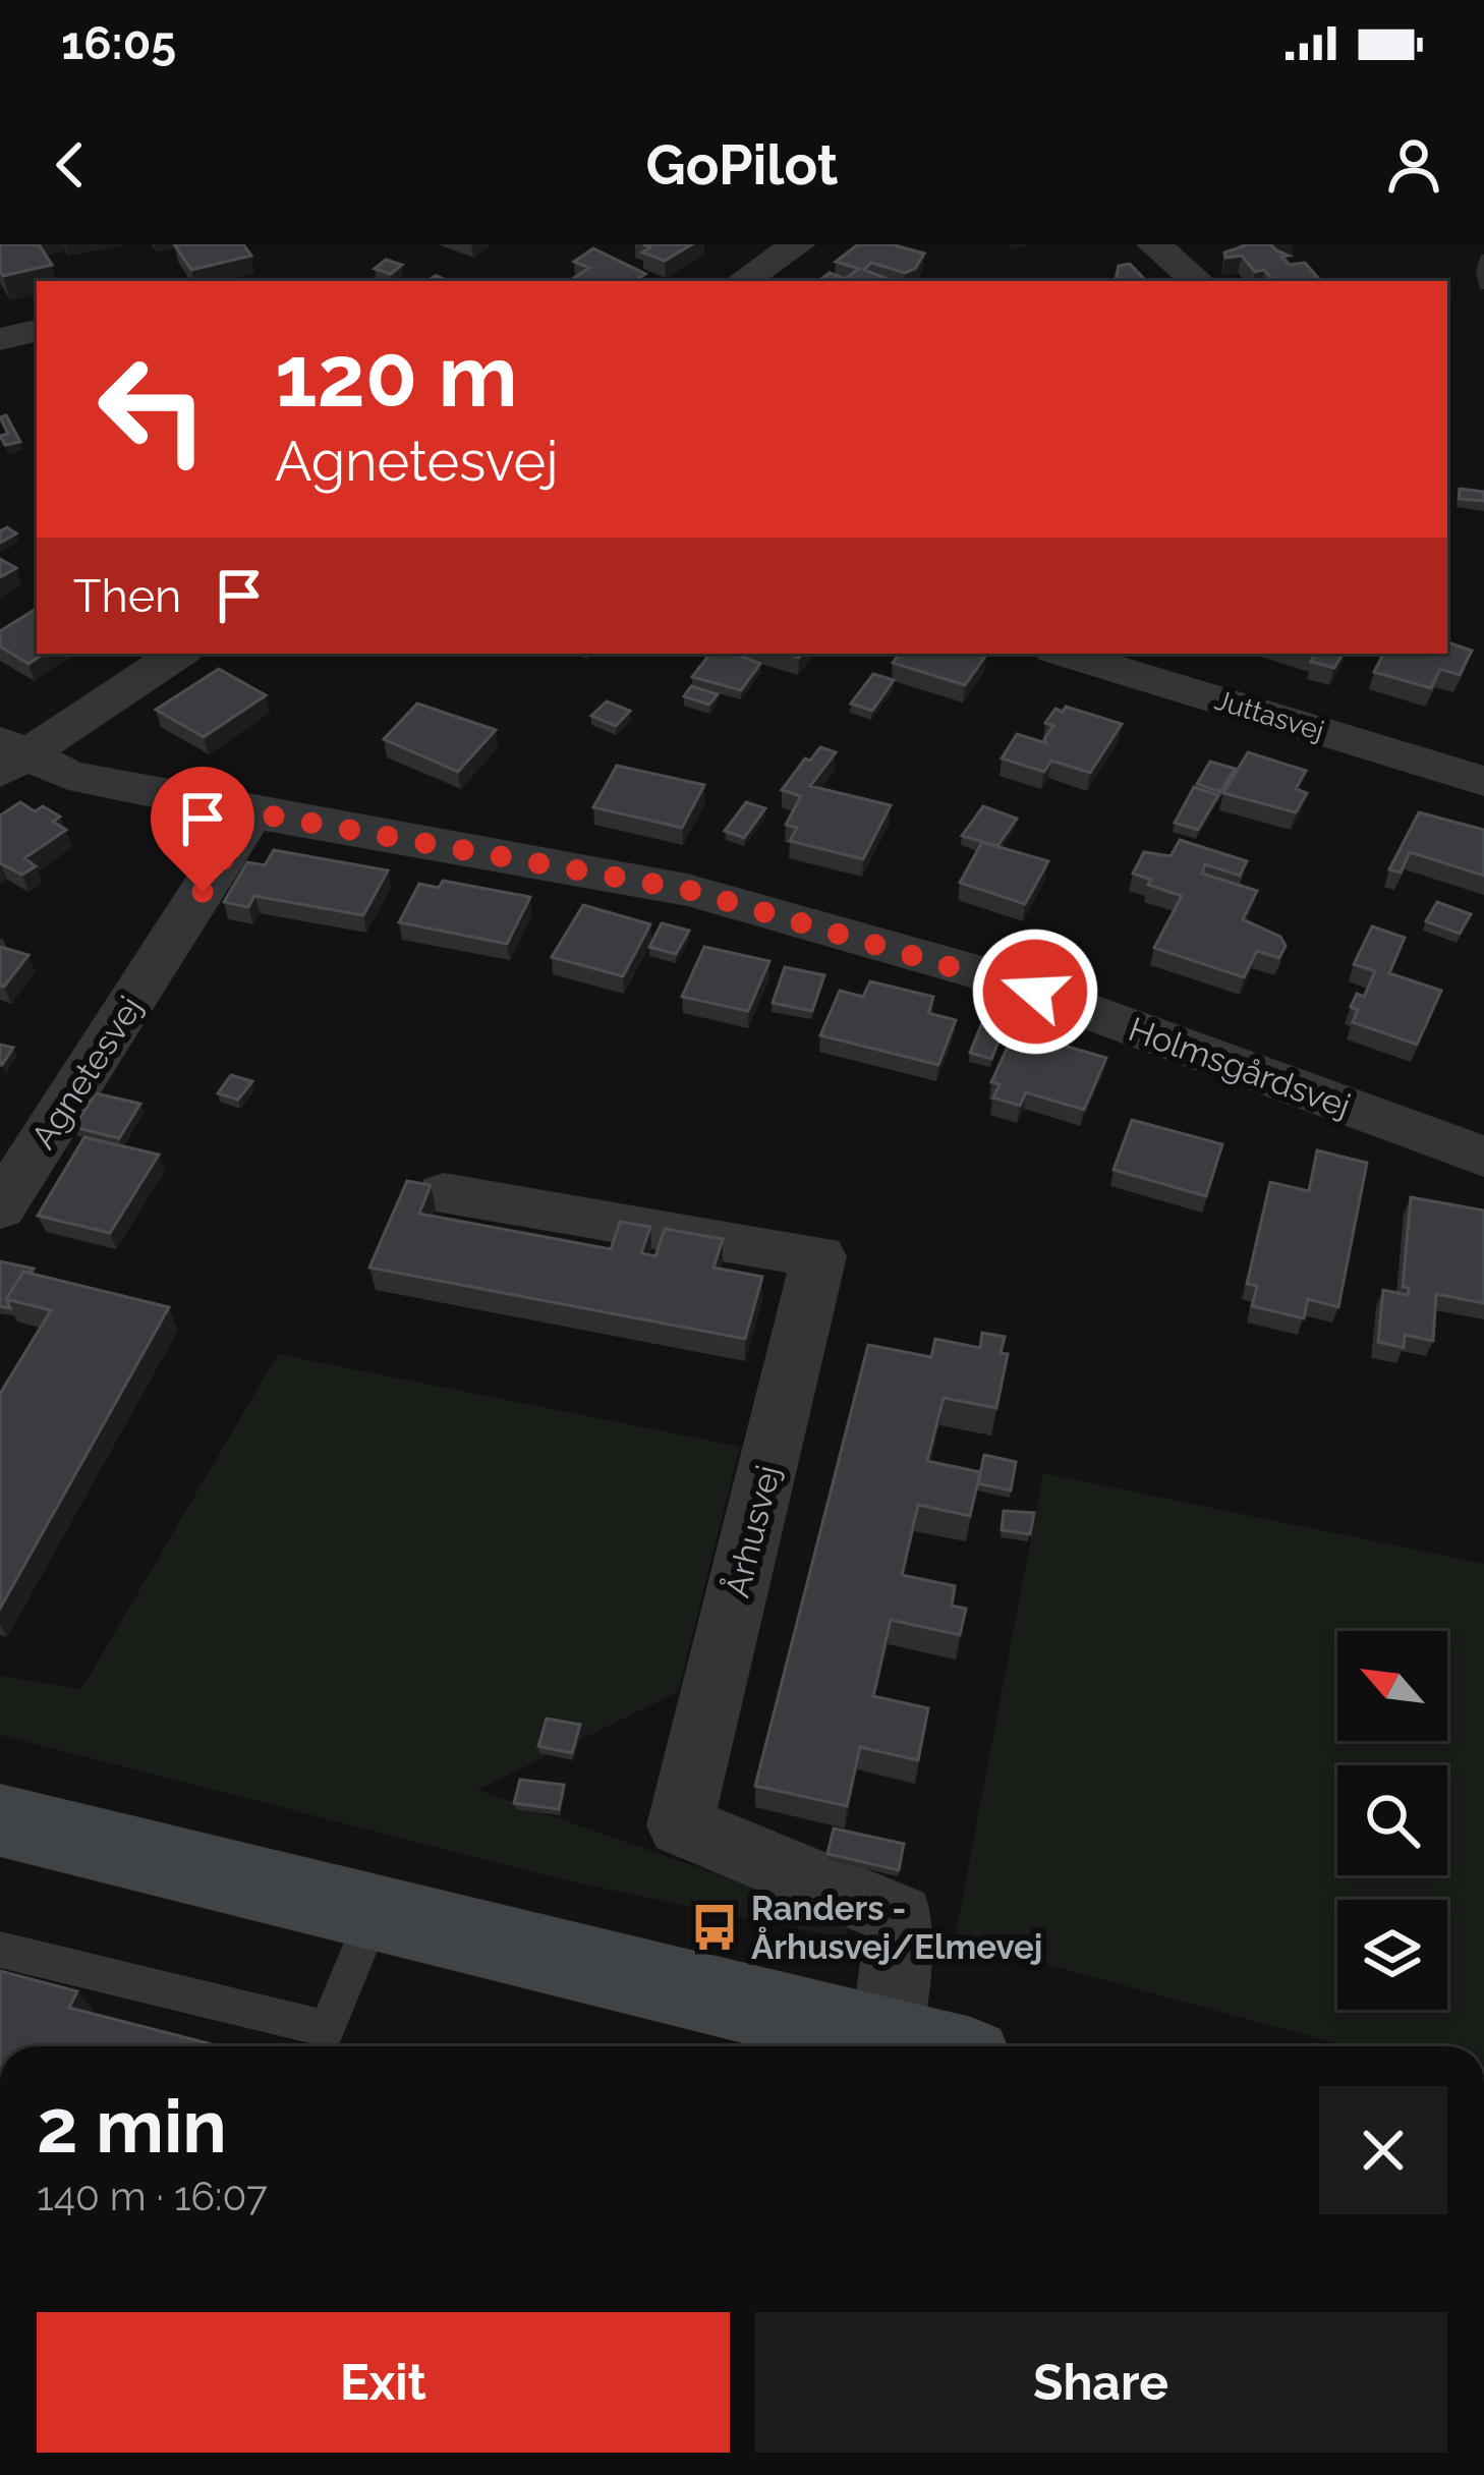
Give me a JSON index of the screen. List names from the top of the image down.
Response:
{
  "streets": {
    "street": [
      "Juttasvej",
      "Holmsgårdsvej",
      "Agnetesvej",
      "Århusvej"
    ]
  },
  "crossings": [
    ["Holmsgårdsvej", "Agnetesvej"]
  ],
  "places": {
    "bus stop": ["Randers - Århusvej/Elmevej"]
  },
  "north": "top left",
  "page": {
    "status": "16:05",
    "header": "GoPilot",
    "turn": ["120 m", "Agnetesvej"],
    "then": "Then",
    "heading": ["2 min", "140 m · 16:07"],
    "buttons": ["Exit", "Share"]
  }
}
